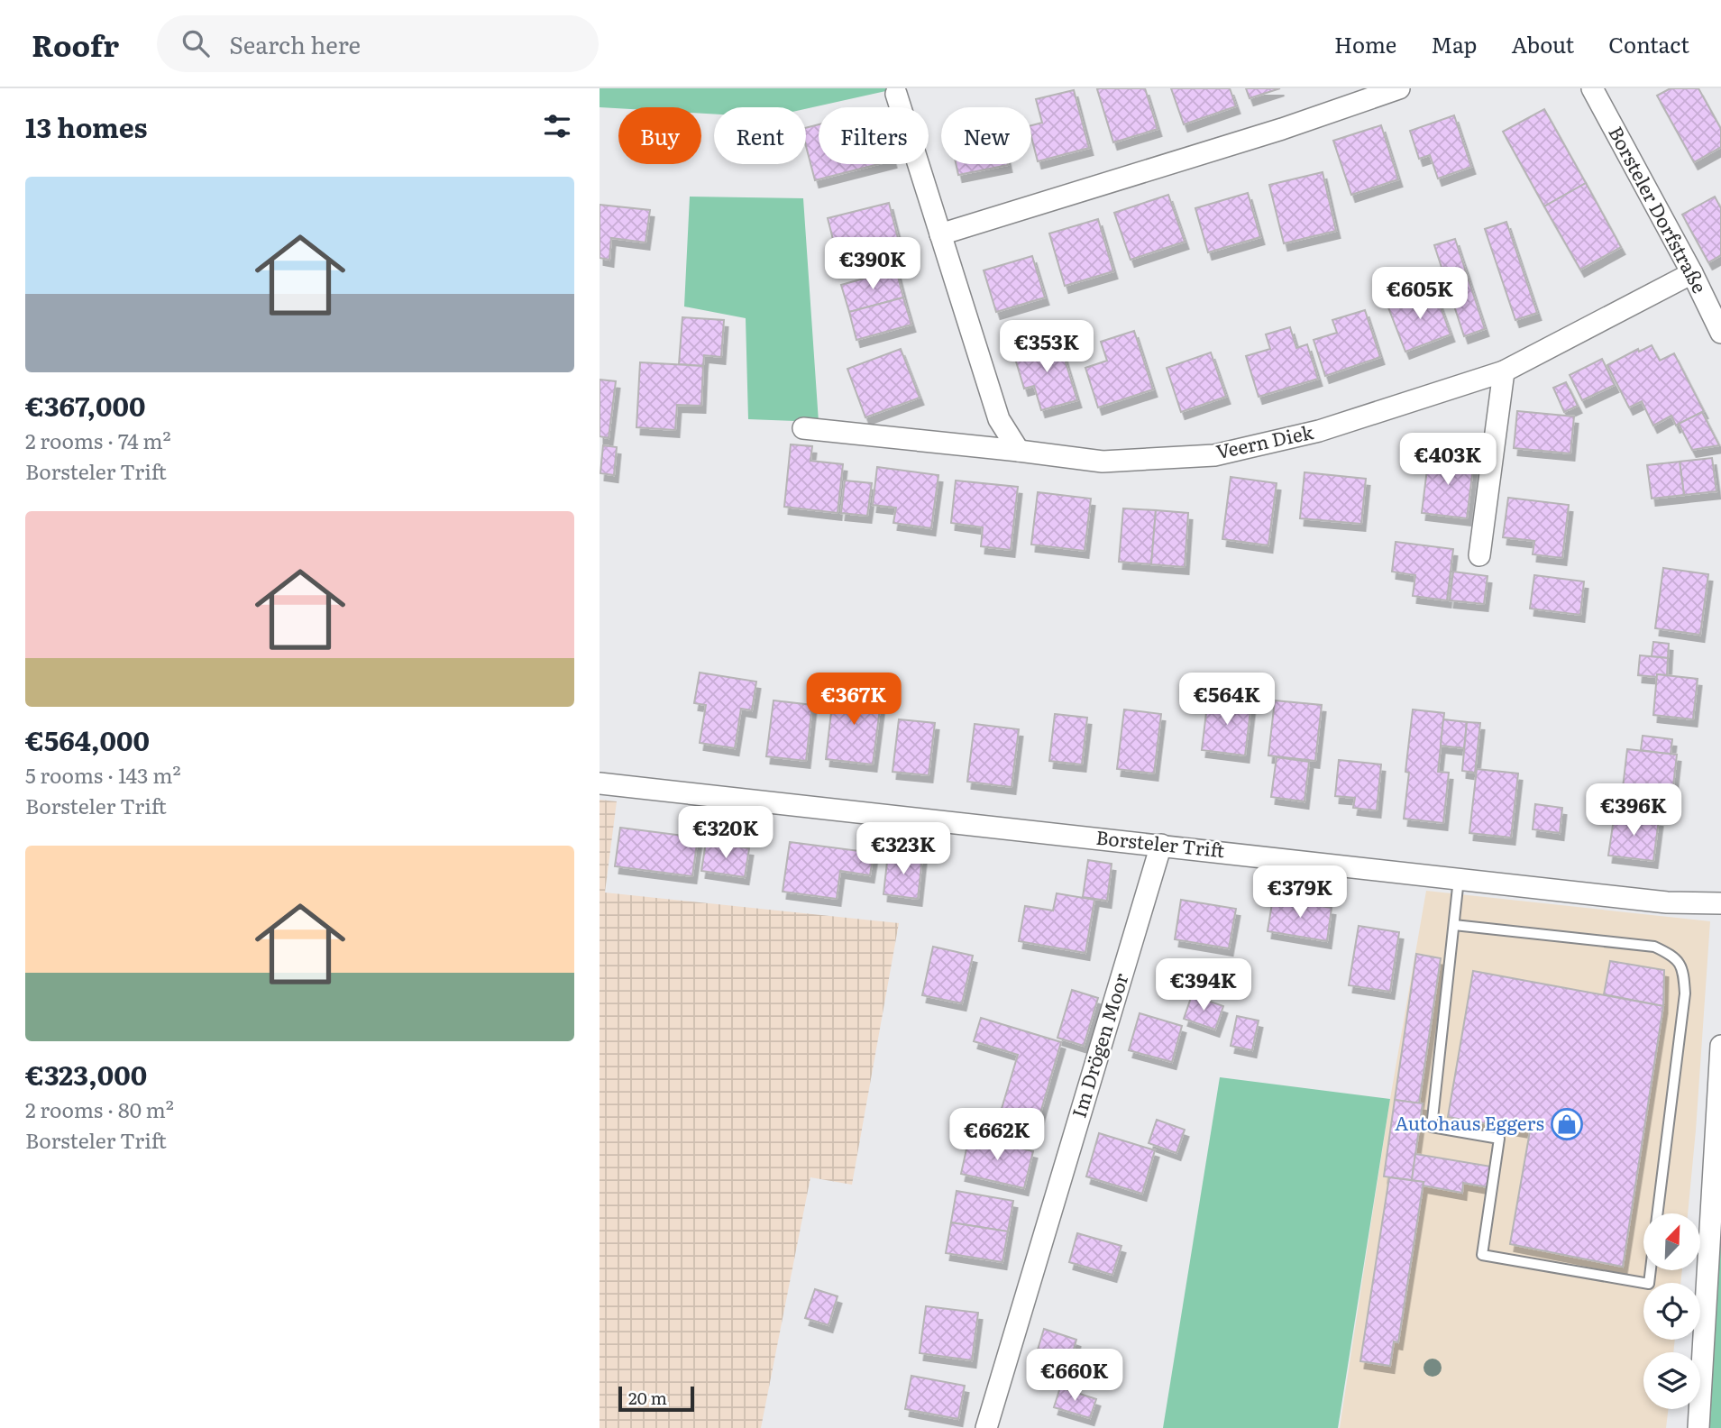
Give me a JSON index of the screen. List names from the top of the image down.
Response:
{
  "streets": {
    "street": [
      "Borsteler Dorfstraße",
      "Veern Diek",
      "Borsteler Trift",
      "Im Drögen Moor"
    ]
  },
  "crossings": [
    ["Borsteler Dorfstraße", "Veern Diek"],
    ["Borsteler Trift", "Im Drögen Moor"]
  ],
  "places": {
    "shop": ["Autohaus Eggers"]
  },
  "scale_bar": "20 m",
  "north": "top right",
  "page": {
    "header": "Roofr",
    "search": "Search here",
    "nav": [
      "Home",
      "Map",
      "About",
      "Contact"
    ],
    "heading": "13 homes",
    "chip": [
      "Buy",
      "Rent",
      "Filters",
      "New"
    ],
    "list": [
      {
        "name": "€367,000",
        "note": "2 rooms · 74 m² · Borsteler Trift"
      },
      {
        "name": "€564,000",
        "note": "5 rooms · 143 m² · Borsteler Trift"
      },
      {
        "name": "€323,000",
        "note": "2 rooms · 80 m² · Borsteler Trift"
      }
    ],
    "price": [
      "€390K",
      "€605K",
      "€353K",
      "€403K",
      "€367K",
      "€564K",
      "€396K",
      "€320K",
      "€323K",
      "€379K",
      "€394K",
      "€662K",
      "€660K"
    ],
    "scale": "20 m"
  }
}
